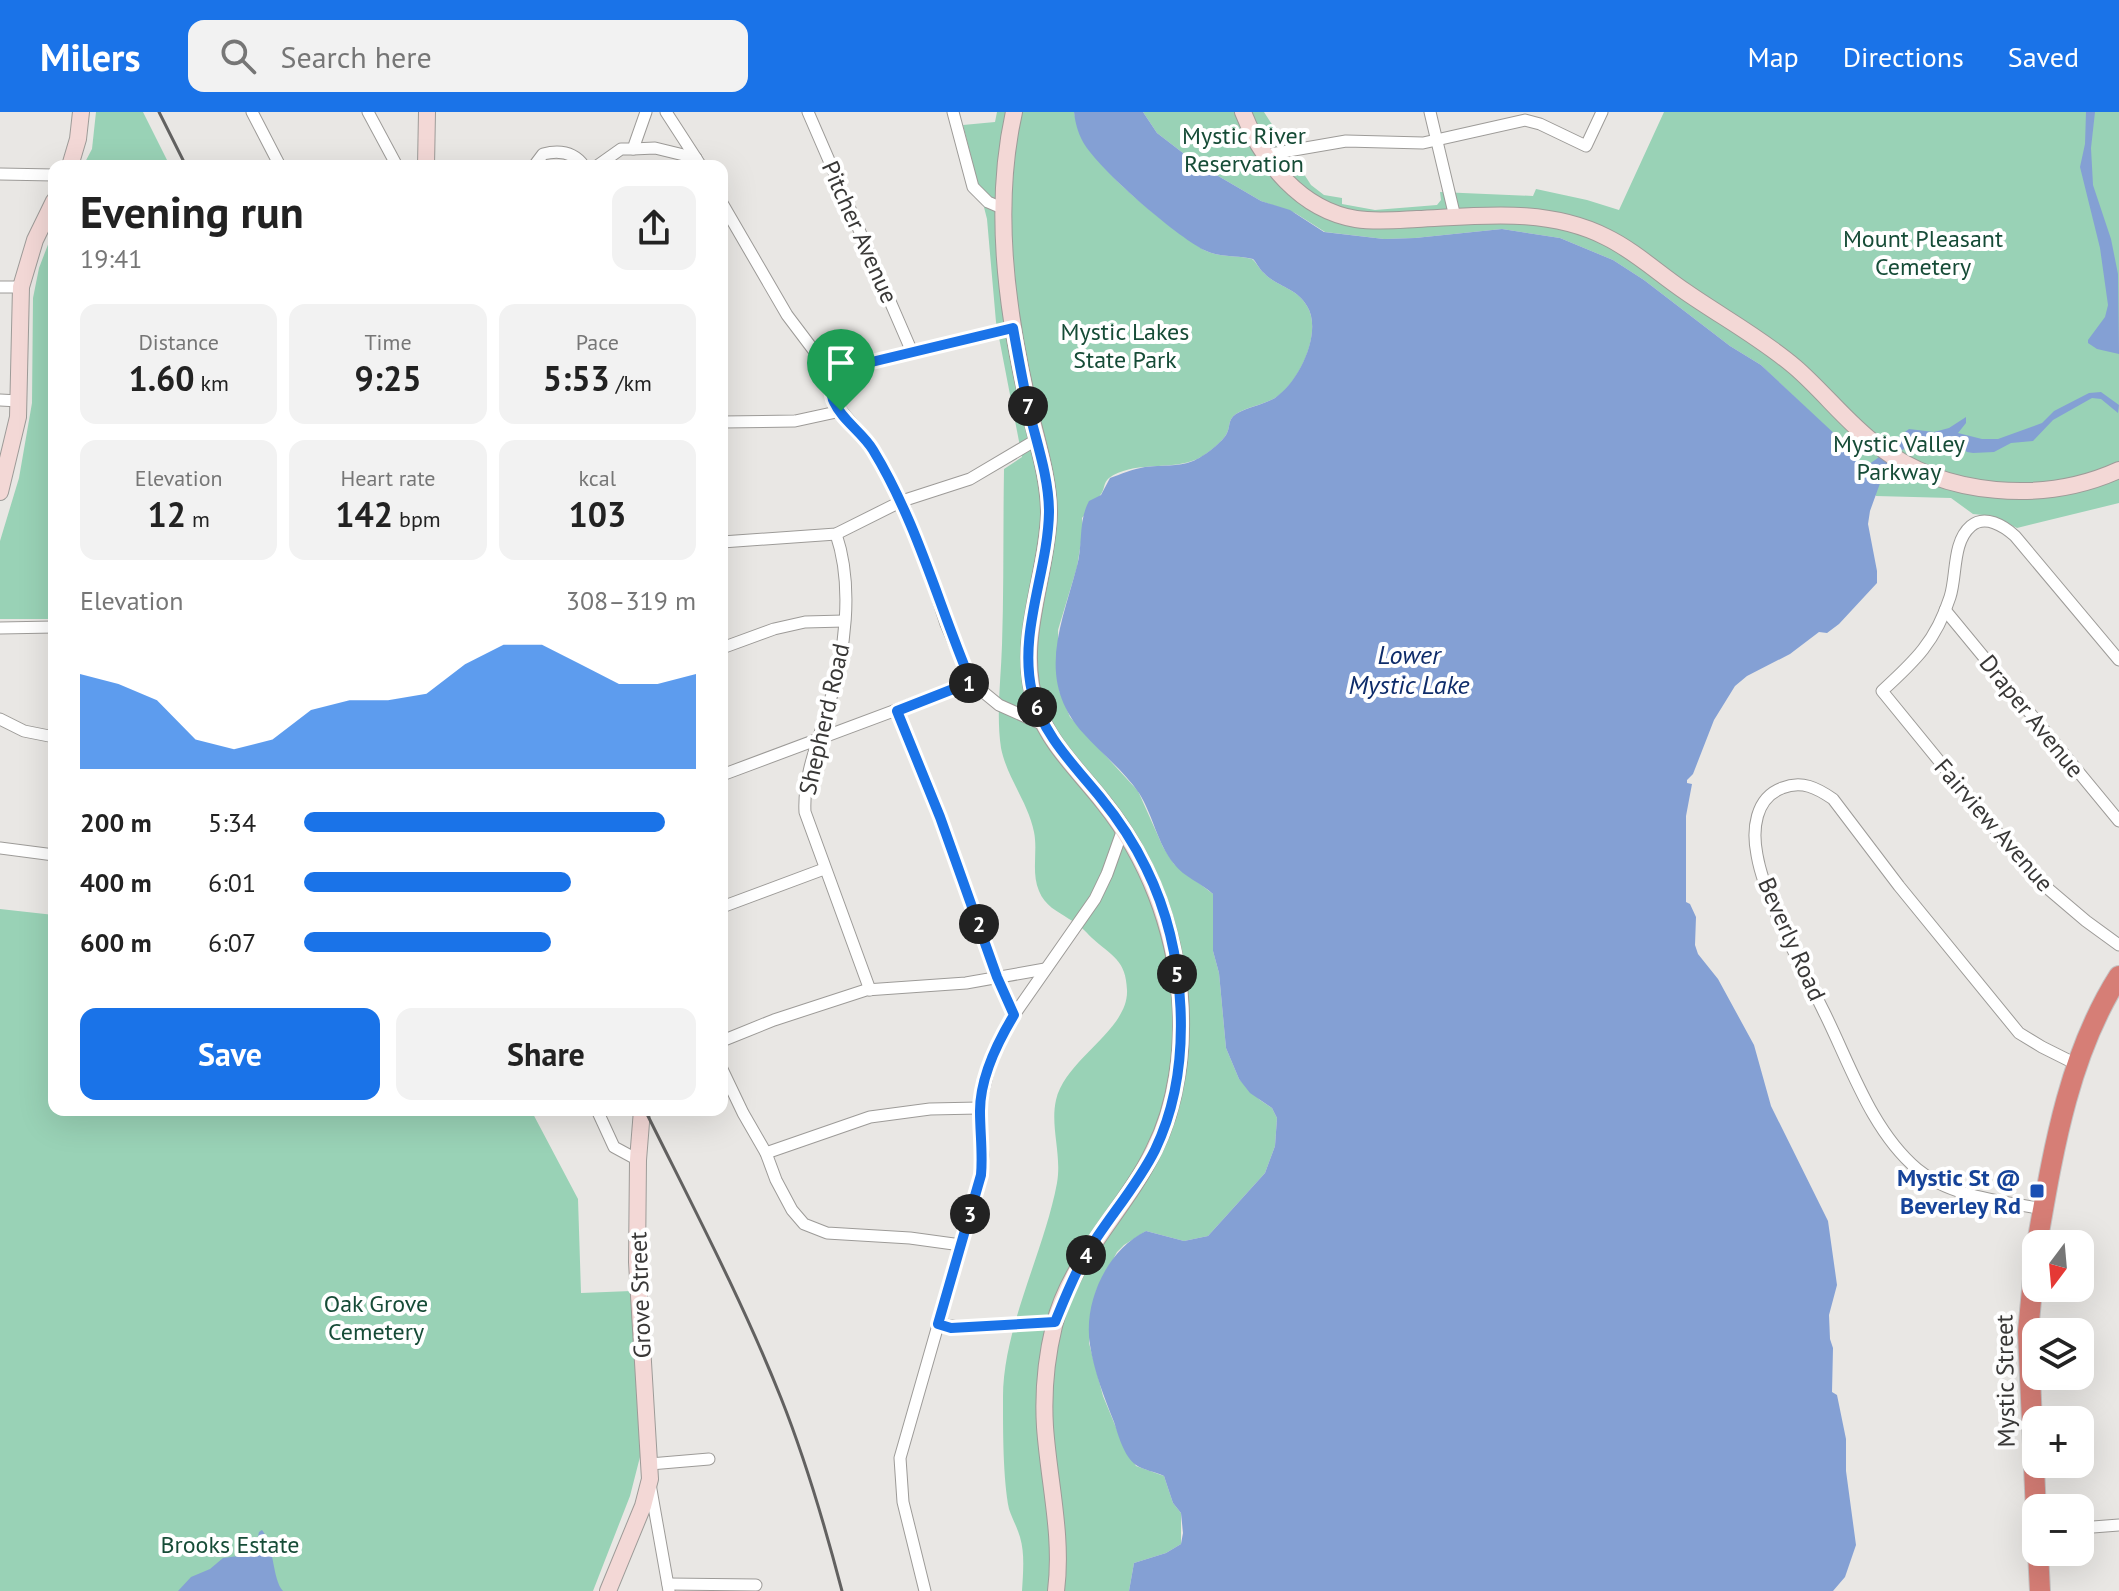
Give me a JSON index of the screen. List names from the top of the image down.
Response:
{
  "streets": {
    "highway": ["Mystic Street"],
    "main road": ["Grove Street"],
    "street": [
      "Pitcher Avenue",
      "Draper Avenue",
      "Shepherd Road",
      "Fairview Avenue",
      "Beverly Road"
    ]
  },
  "crossings": [
    ["Draper Avenue", "Fairview Avenue"],
    ["Beverly Road", "Mystic Street"]
  ],
  "water": ["Lower Mystic Lake"],
  "parks": [
    "Mystic River Reservation",
    "Mount Pleasant Cemetery",
    "Mystic Lakes State Park",
    "Mystic Valley Parkway",
    "Oak Grove Cemetery",
    "Brooks Estate"
  ],
  "places": {
    "transit": ["Mystic St @ Beverley Rd"]
  },
  "north": "bottom",
  "page": {
    "header": "Milers",
    "search": "Search here",
    "nav": ["Map", "Directions", "Saved"],
    "heading": ["Evening run", "19:41"],
    "stats": [
      ["Distance", "1.60 km"],
      ["Time", "9:25"],
      ["Pace", "5:53 /km"],
      ["Elevation", "12 m"],
      ["Heart rate", "142 bpm"],
      ["kcal", "103"]
    ],
    "pins": [
      "7",
      "1",
      "6",
      "2",
      "5",
      "3",
      "4"
    ],
    "chart": ["Elevation", "308–319 m"],
    "list": [
      {
        "name": "200 m",
        "note": "5:34"
      },
      {
        "name": "400 m",
        "note": "6:01"
      },
      {
        "name": "600 m",
        "note": "6:07"
      }
    ],
    "buttons": ["Save", "Share"],
    "map_buttons": ["+", "−"]
  }
}
